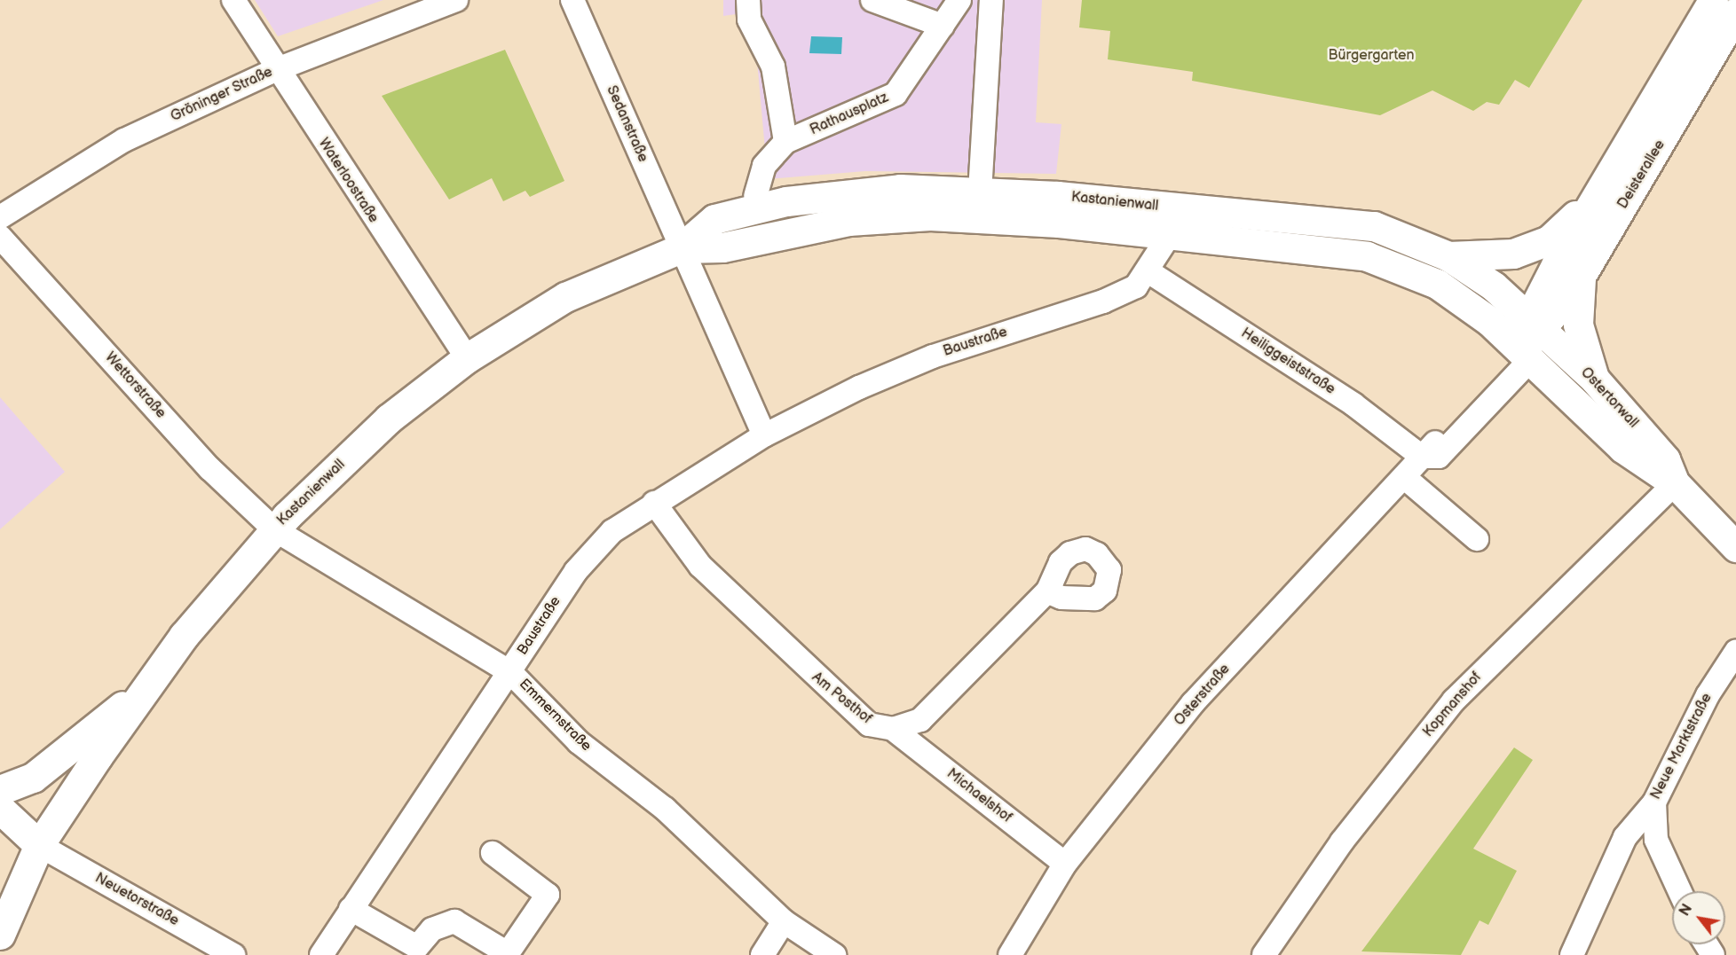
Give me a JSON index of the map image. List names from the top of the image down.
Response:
{
  "streets": {
    "main road": ["Deisterallee", "Kastanienwall", "Ostertorwall"],
    "street": [
      "Gröninger Straße",
      "Rathausplatz",
      "Sedanstraße",
      "Waterloostraße",
      "Baustraße",
      "Heiliggeiststraße",
      "Wettorstraße",
      "Osterstraße",
      "Am Posthof",
      "Kopmanshof",
      "Emmernstraße",
      "Neue Marktstraße",
      "Michaelshof",
      "Neuetorstraße"
    ]
  },
  "crossings": [
    ["Gröninger Straße", "Waterloostraße"],
    ["Sedanstraße", "Kastanienwall"],
    ["Deisterallee", "Kastanienwall"],
    ["Deisterallee", "Ostertorwall"],
    ["Waterloostraße", "Kastanienwall"],
    ["Kastanienwall", "Baustraße"],
    ["Kastanienwall", "Wettorstraße"],
    ["Kastanienwall", "Ostertorwall"],
    ["Kastanienwall", "Emmernstraße"],
    ["Kastanienwall", "Neuetorstraße"],
    ["Baustraße", "Heiliggeiststraße"],
    ["Baustraße", "Am Posthof"],
    ["Baustraße", "Emmernstraße"],
    ["Heiliggeiststraße", "Osterstraße"],
    ["Wettorstraße", "Emmernstraße"],
    ["Ostertorwall", "Kopmanshof"],
    ["Osterstraße", "Michaelshof"],
    ["Am Posthof", "Michaelshof"]
  ],
  "parks": ["Bürgergarten"],
  "north": "top left"
}
